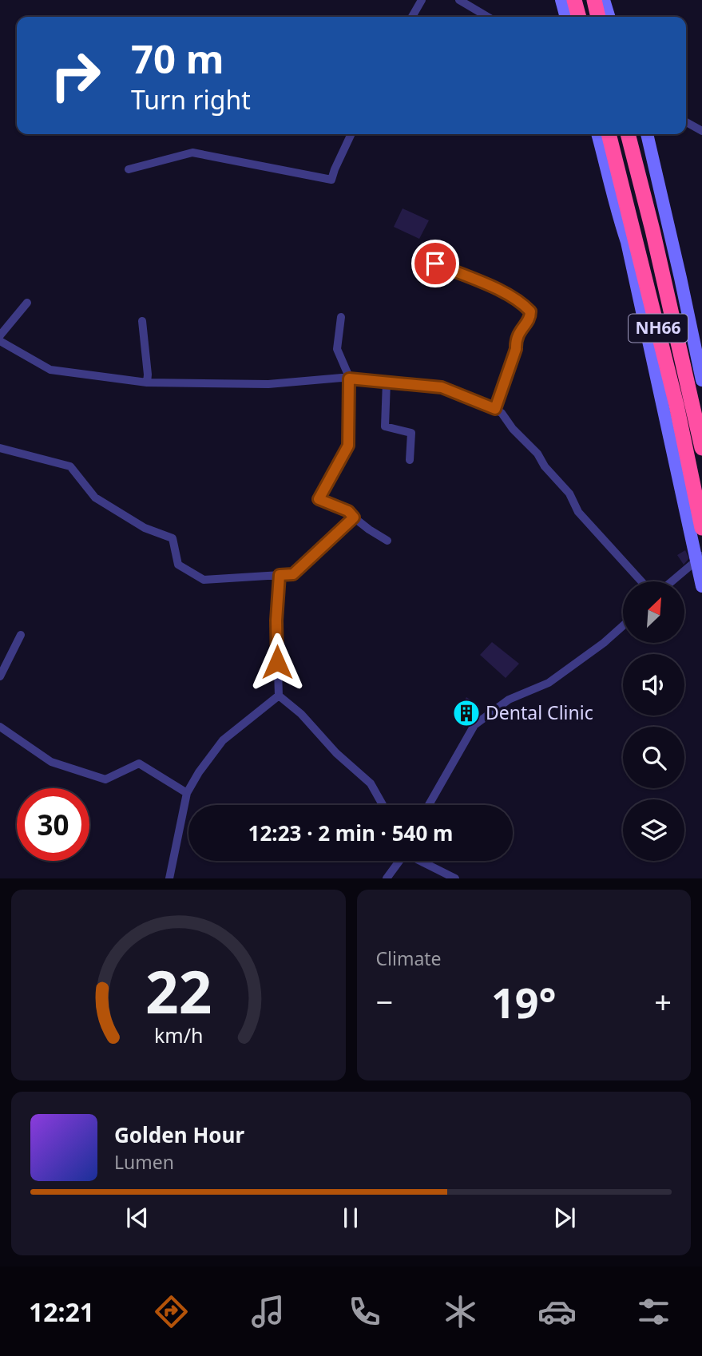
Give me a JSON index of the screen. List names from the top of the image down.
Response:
{
  "streets": {
    "highway": ["NH66"]
  },
  "places": {
    "building": ["Dental Clinic"]
  },
  "north": "top right",
  "page": {
    "turn": ["70 m", "Turn right"],
    "limit": "30",
    "trip": "12:23 · 2 min · 540 m",
    "tile": "Climate",
    "heat": ["−", "19°", "+"],
    "song": ["Golden Hour", "Lumen"],
    "tabs": "12:21",
    "gauge": ["22", "km/h"]
  }
}
